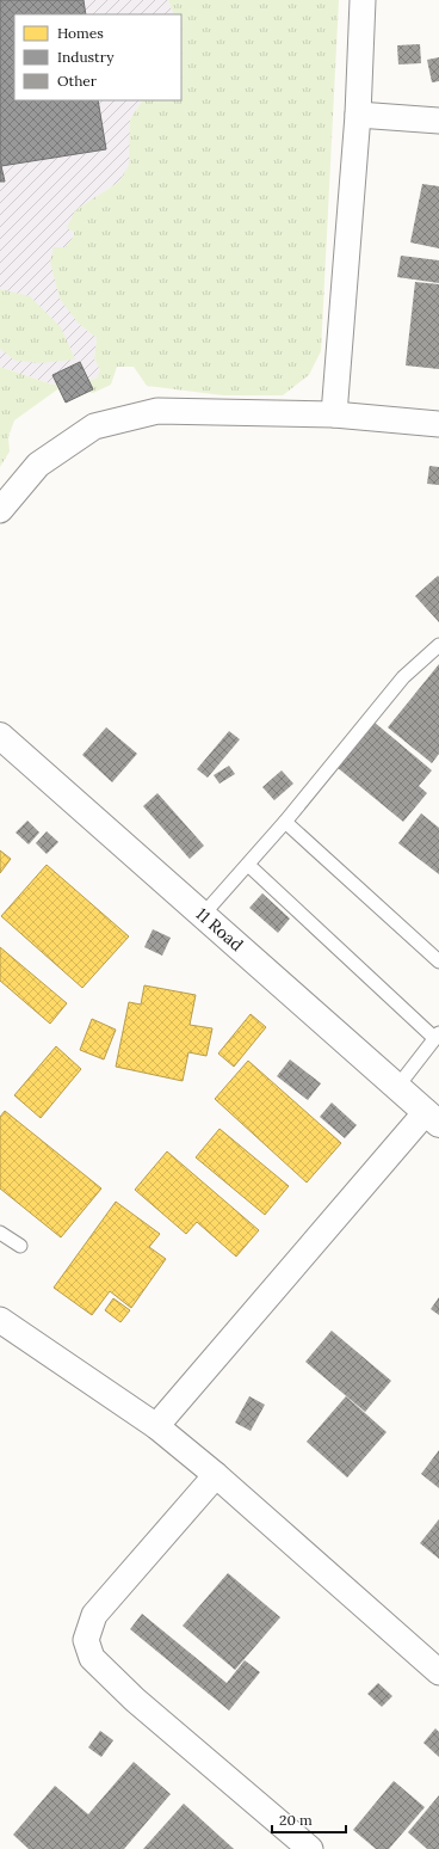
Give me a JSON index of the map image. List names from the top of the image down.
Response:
{
  "streets": {
    "street": ["11 Road"]
  },
  "legend": ["Homes", "Industry", "Other"],
  "scale_bar": "20 m"
}
